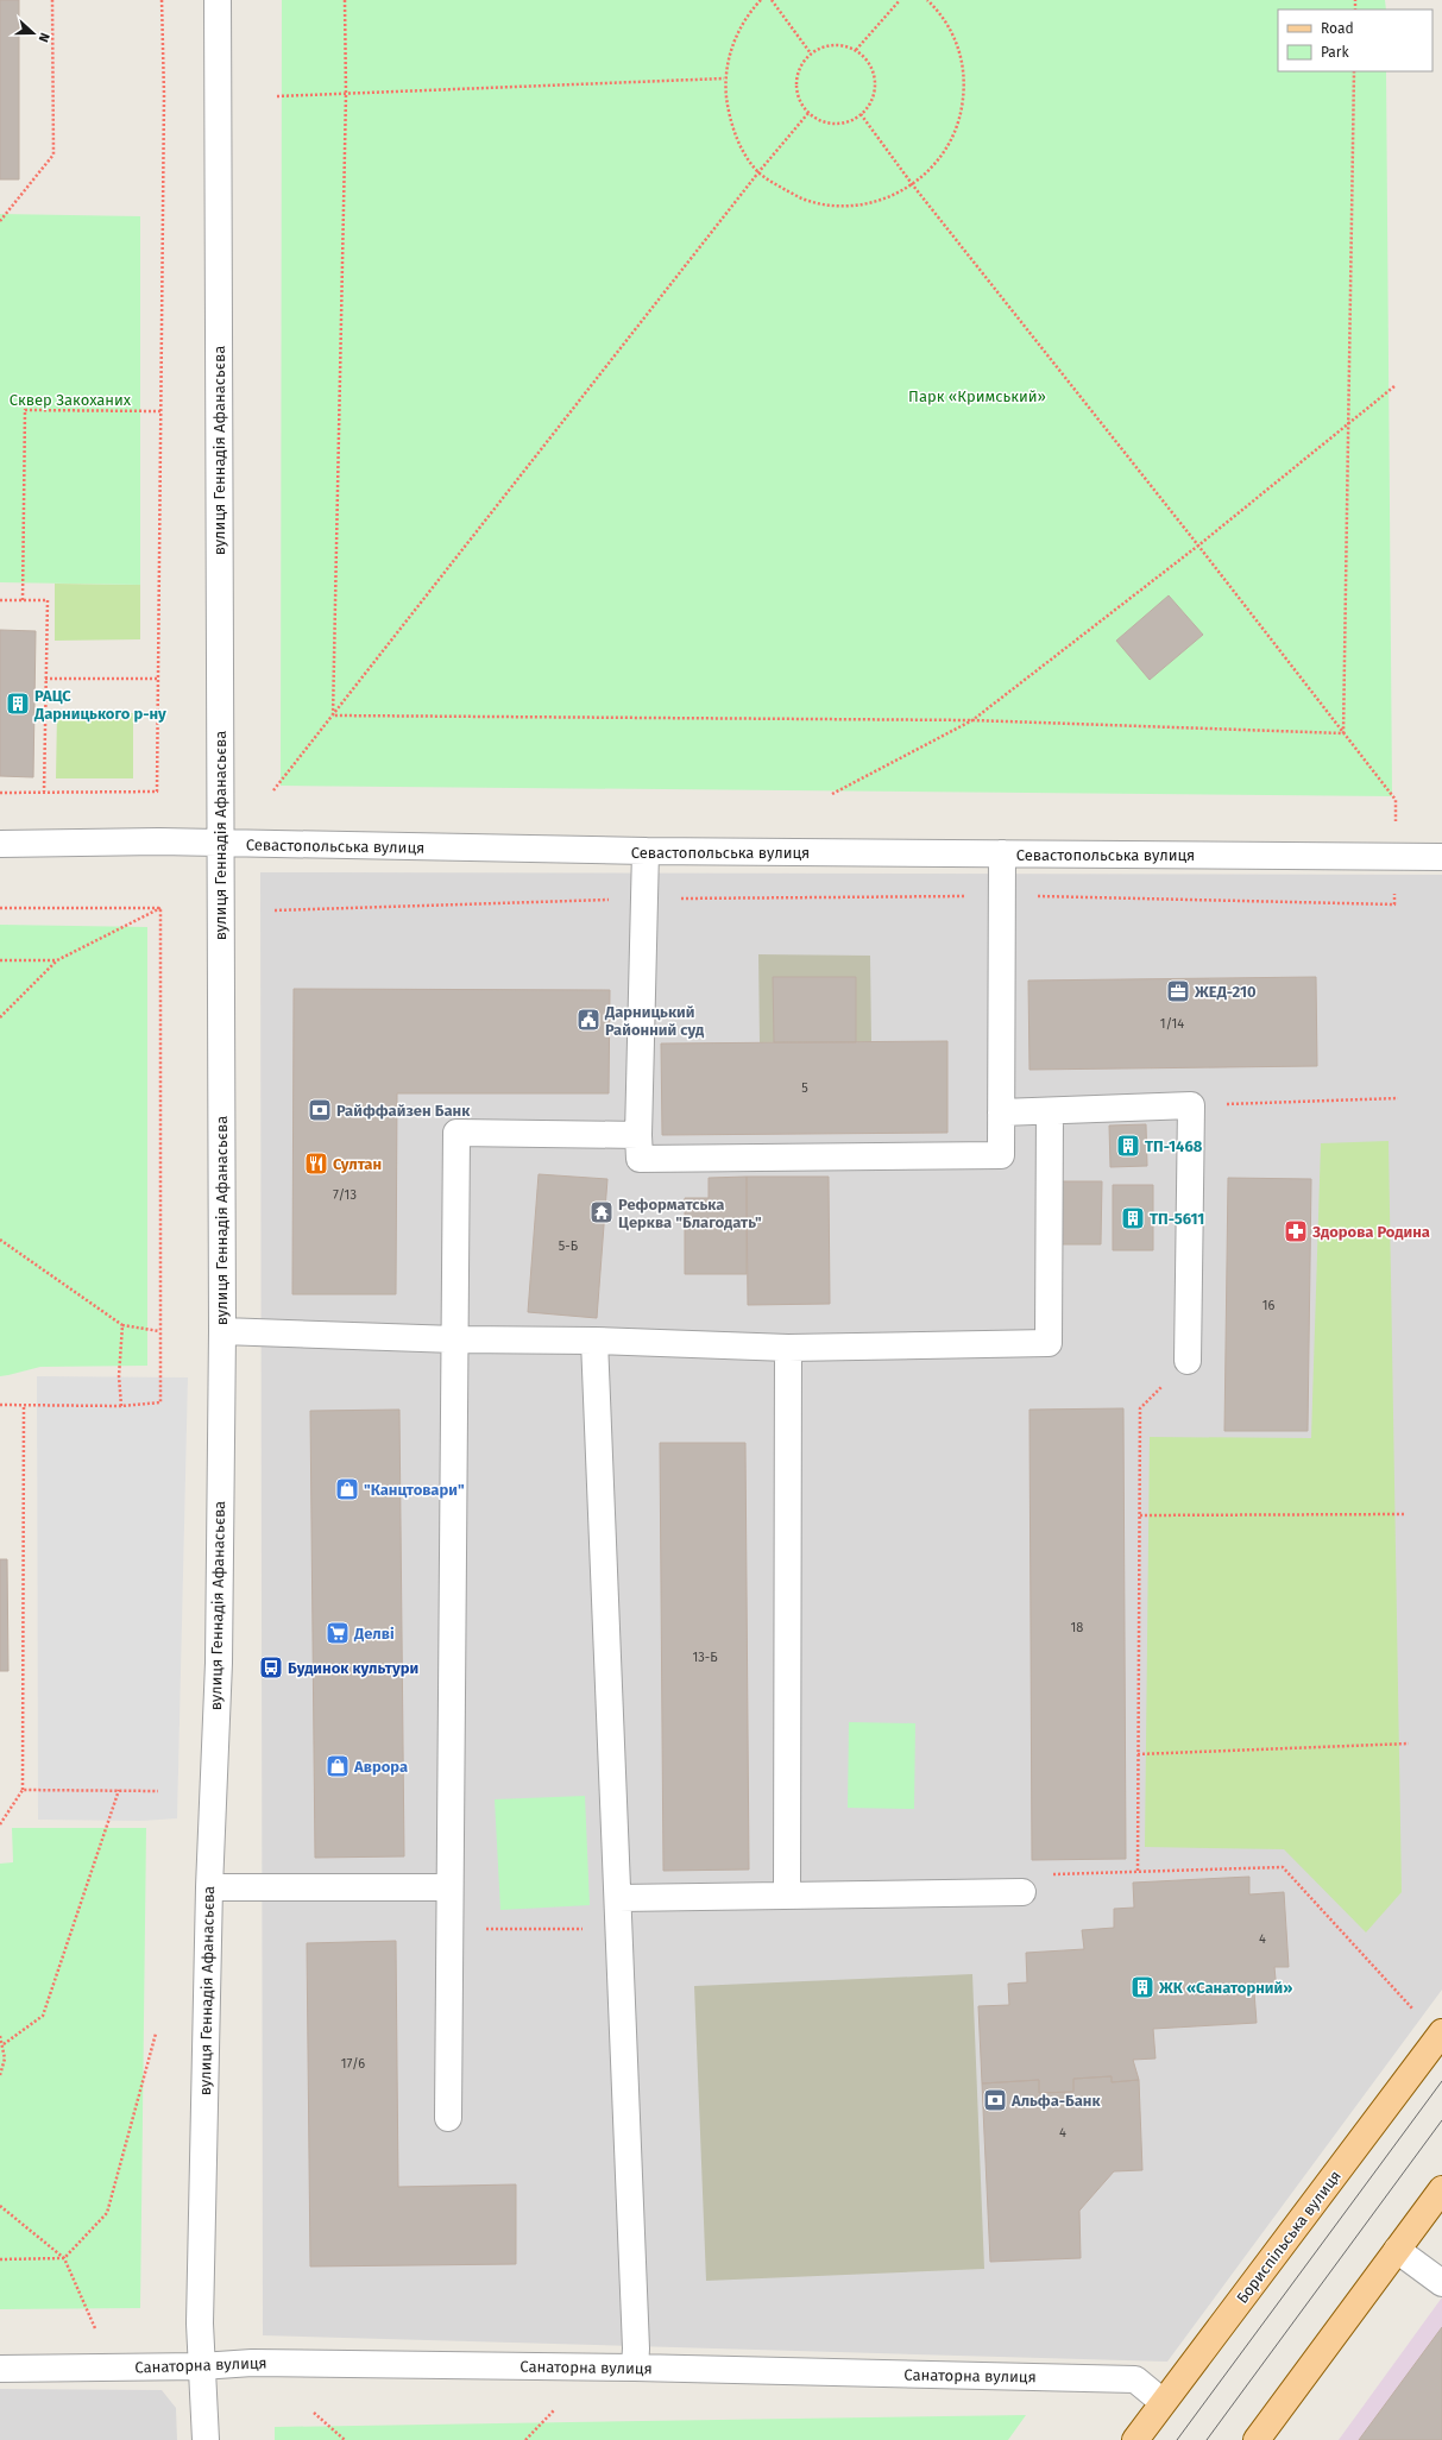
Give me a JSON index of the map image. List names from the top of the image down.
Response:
{
  "streets": {
    "main road": ["Бориспільська вулиця"],
    "street": ["вулиця Геннадія Афанасьєва", "Севастопольська вулиця", "Санаторна вулиця"]
  },
  "crossings": [
    ["вулиця Геннадія Афанасьєва", "Севастопольська вулиця"],
    ["вулиця Геннадія Афанасьєва", "Санаторна вулиця"],
    ["Бориспільська вулиця", "Санаторна вулиця"]
  ],
  "parks": ["Парк «Кримський»", "Сквер Закоханих"],
  "places": {
    "building": [
      "РАЦС Дарницького р-ну",
      "ТП-1468",
      "ТП-5611",
      "ЖК «Санаторний»"
    ],
    "office": ["ЖЕД-210"],
    "public building": ["Дарницький Районний суд"],
    "bank": ["Райффайзен Банк", "Альфа-Банк"],
    "restaurant": ["Султан"],
    "temple": ["Реформатська Церква \"Благодать\""],
    "pharmacy": ["Здорова Родина"],
    "shop": ["\"Канцтовари\"", "Аврора"],
    "supermarket": ["Делві"],
    "bus stop": ["Будинок культури"]
  },
  "house_numbers": [
    "1/14",
    "5",
    "7/13",
    "5-Б",
    "16",
    "18",
    "13-Б",
    "4",
    "17/6",
    "4"
  ],
  "legend": ["Road", "Park"],
  "north": "right"
}
